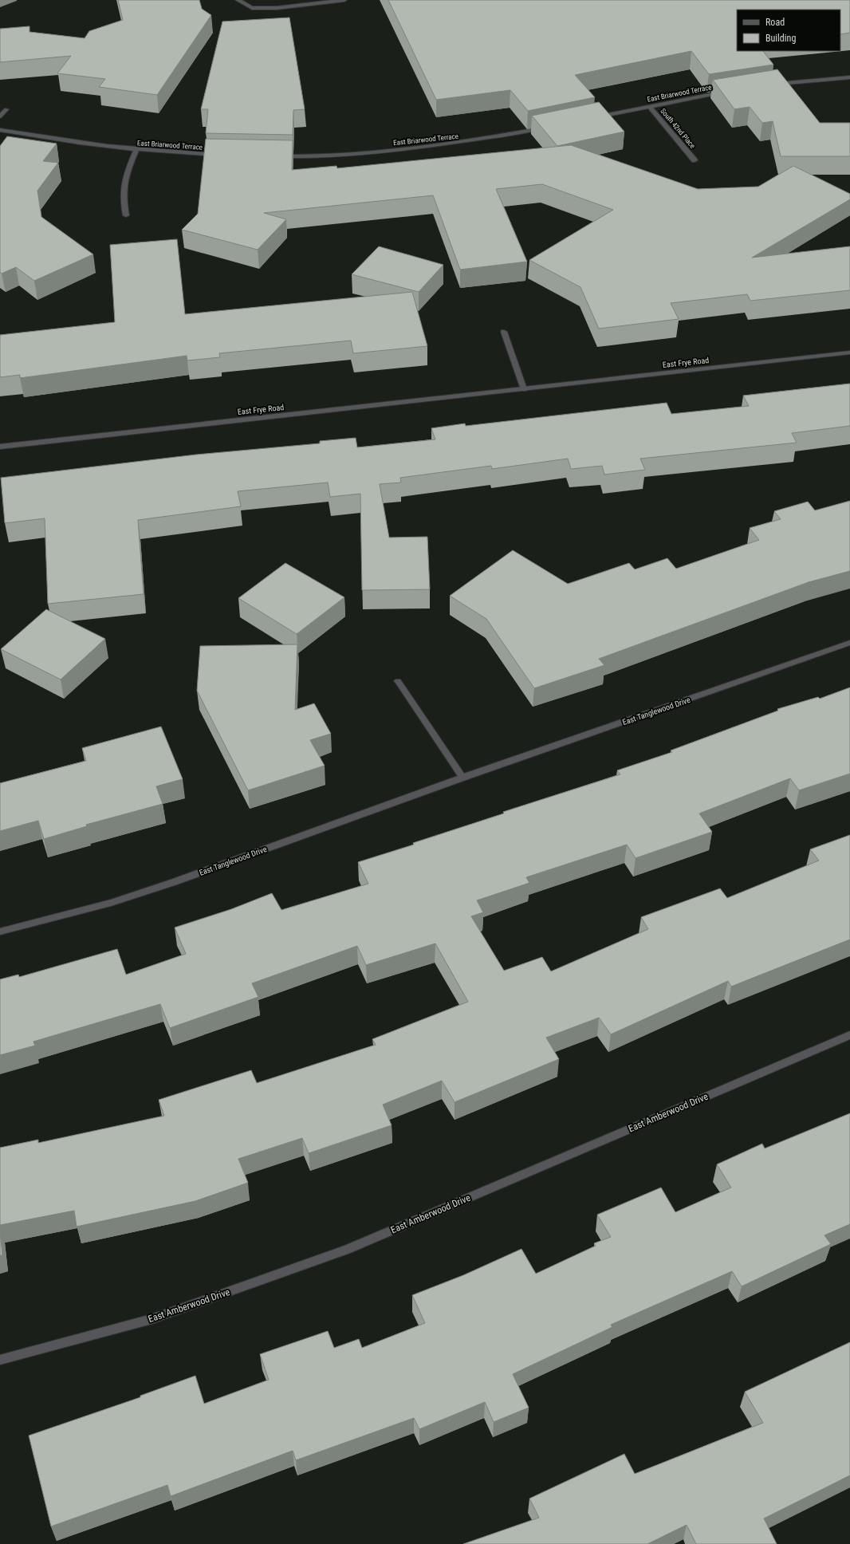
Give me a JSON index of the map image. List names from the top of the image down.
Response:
{
  "streets": {
    "street": [
      "East Briarwood Terrace",
      "South 42nd Place",
      "East Frye Road",
      "East Tanglewood Drive",
      "East Amberwood Drive"
    ]
  },
  "crossings": [
    ["East Briarwood Terrace", "South 42nd Place"]
  ],
  "legend": ["Road", "Building"]
}
